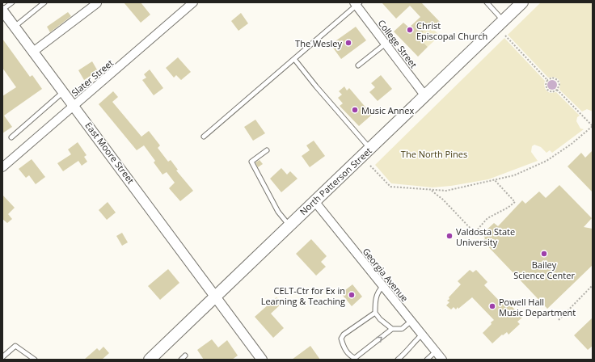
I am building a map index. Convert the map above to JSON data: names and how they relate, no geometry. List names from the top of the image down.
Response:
{
  "streets": {
    "main road": ["North Patterson Street"],
    "street": [
      "College Street",
      "Slater Street",
      "East Moore Street",
      "Georgia Avenue"
    ]
  },
  "crossings": [
    ["College Street", "North Patterson Street"],
    ["Slater Street", "East Moore Street"],
    ["East Moore Street", "North Patterson Street"],
    ["North Patterson Street", "Georgia Avenue"]
  ],
  "parks": ["The North Pines"],
  "places": [
    "Christ Episcopal Church",
    "The Wesley",
    "Music Annex",
    "Valdosta State University",
    "Bailey Science Center",
    "CELT-Ctr for Ex in Learning & Teaching",
    "Powell Hall Music Department"
  ]
}
